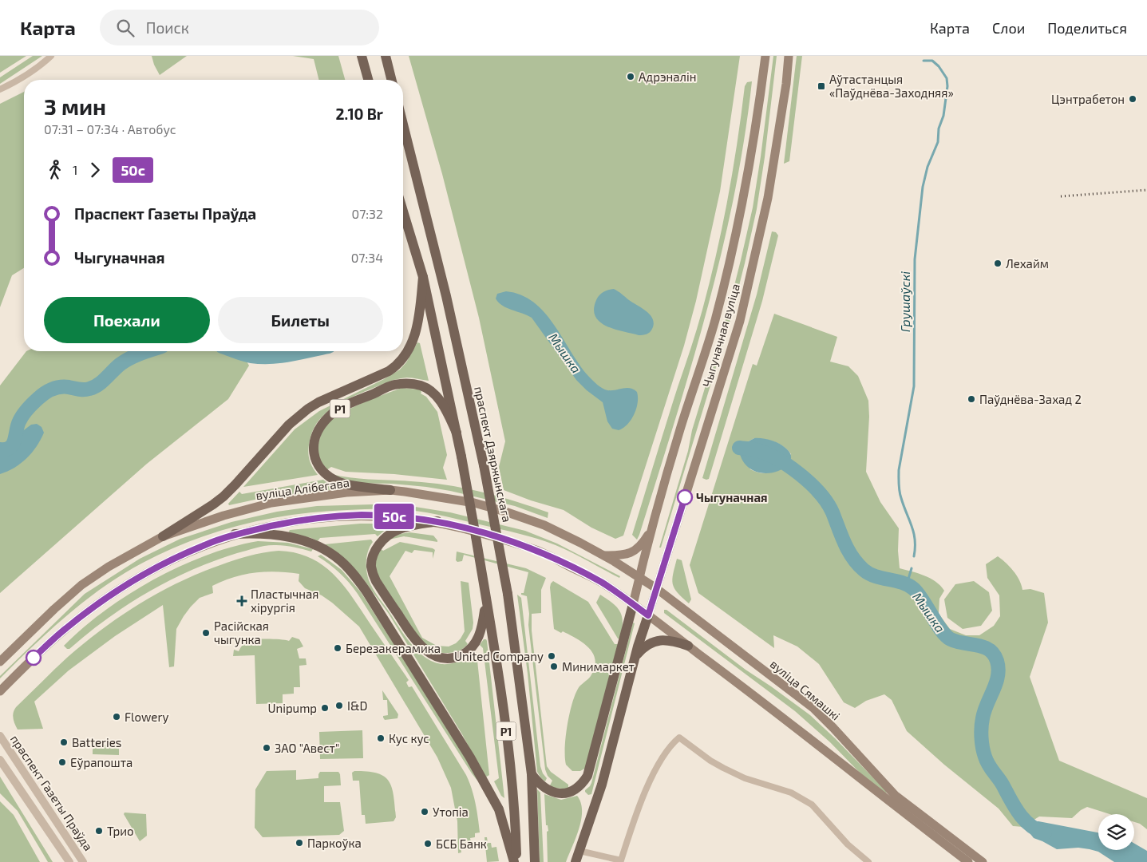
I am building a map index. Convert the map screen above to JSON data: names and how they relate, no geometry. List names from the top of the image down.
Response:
{
  "streets": {
    "main road": [
      "Чыгуначная вуліца",
      "Р1",
      "праспект Дзяржынскага",
      "вуліца Алібегава",
      "вуліца Сямашкі"
    ],
    "street": ["праспект Газеты Праўда"]
  },
  "crossings": [
    ["Чыгуначная вуліца", "Р1"],
    ["Чыгуначная вуліца", "вуліца Алібегава"],
    ["Чыгуначная вуліца", "вуліца Сямашкі"],
    ["Р1", "вуліца Алібегава"],
    ["вуліца Алібегава", "вуліца Сямашкі"]
  ],
  "water": ["Грушаўскі", "Мышка"],
  "places": {
    "other": [
      "Адрэналін",
      "Цэнтрабетон",
      "Лехайм",
      "Паўднёва-Захад 2",
      "Чыгуначная",
      "Расійская чыгунка",
      "Березакерамика",
      "United Company",
      "Минимаркет",
      "I&D",
      "Unipump",
      "Flowery",
      "Кус кус",
      "Batteries",
      "ЗАО \"Авест\"",
      "Еўрапошта",
      "Утопiа",
      "Трио",
      "Паркоўка",
      "БСБ Банк"
    ],
    "transit": ["Аўтастанцыя «Паўднёва-Заходняя»"],
    "health": ["Пластычная хірургія"]
  },
  "lines": ["bus line 50с"],
  "page": {
    "header": "Карта",
    "search": "Поиск",
    "nav": ["Карта", "Слои", "Поделиться"],
    "on_map": "50с",
    "heading": ["3 мин", "07:31 – 07:34 · Автобус", "2.10 Br"],
    "legs": ["1", "50с"],
    "list": [
      {
        "name": "Праспект Газеты Праўда",
        "value": "07:32"
      },
      {
        "name": "Чыгуначная",
        "value": "07:34"
      }
    ],
    "buttons": ["Поехали", "Билеты"]
  }
}
